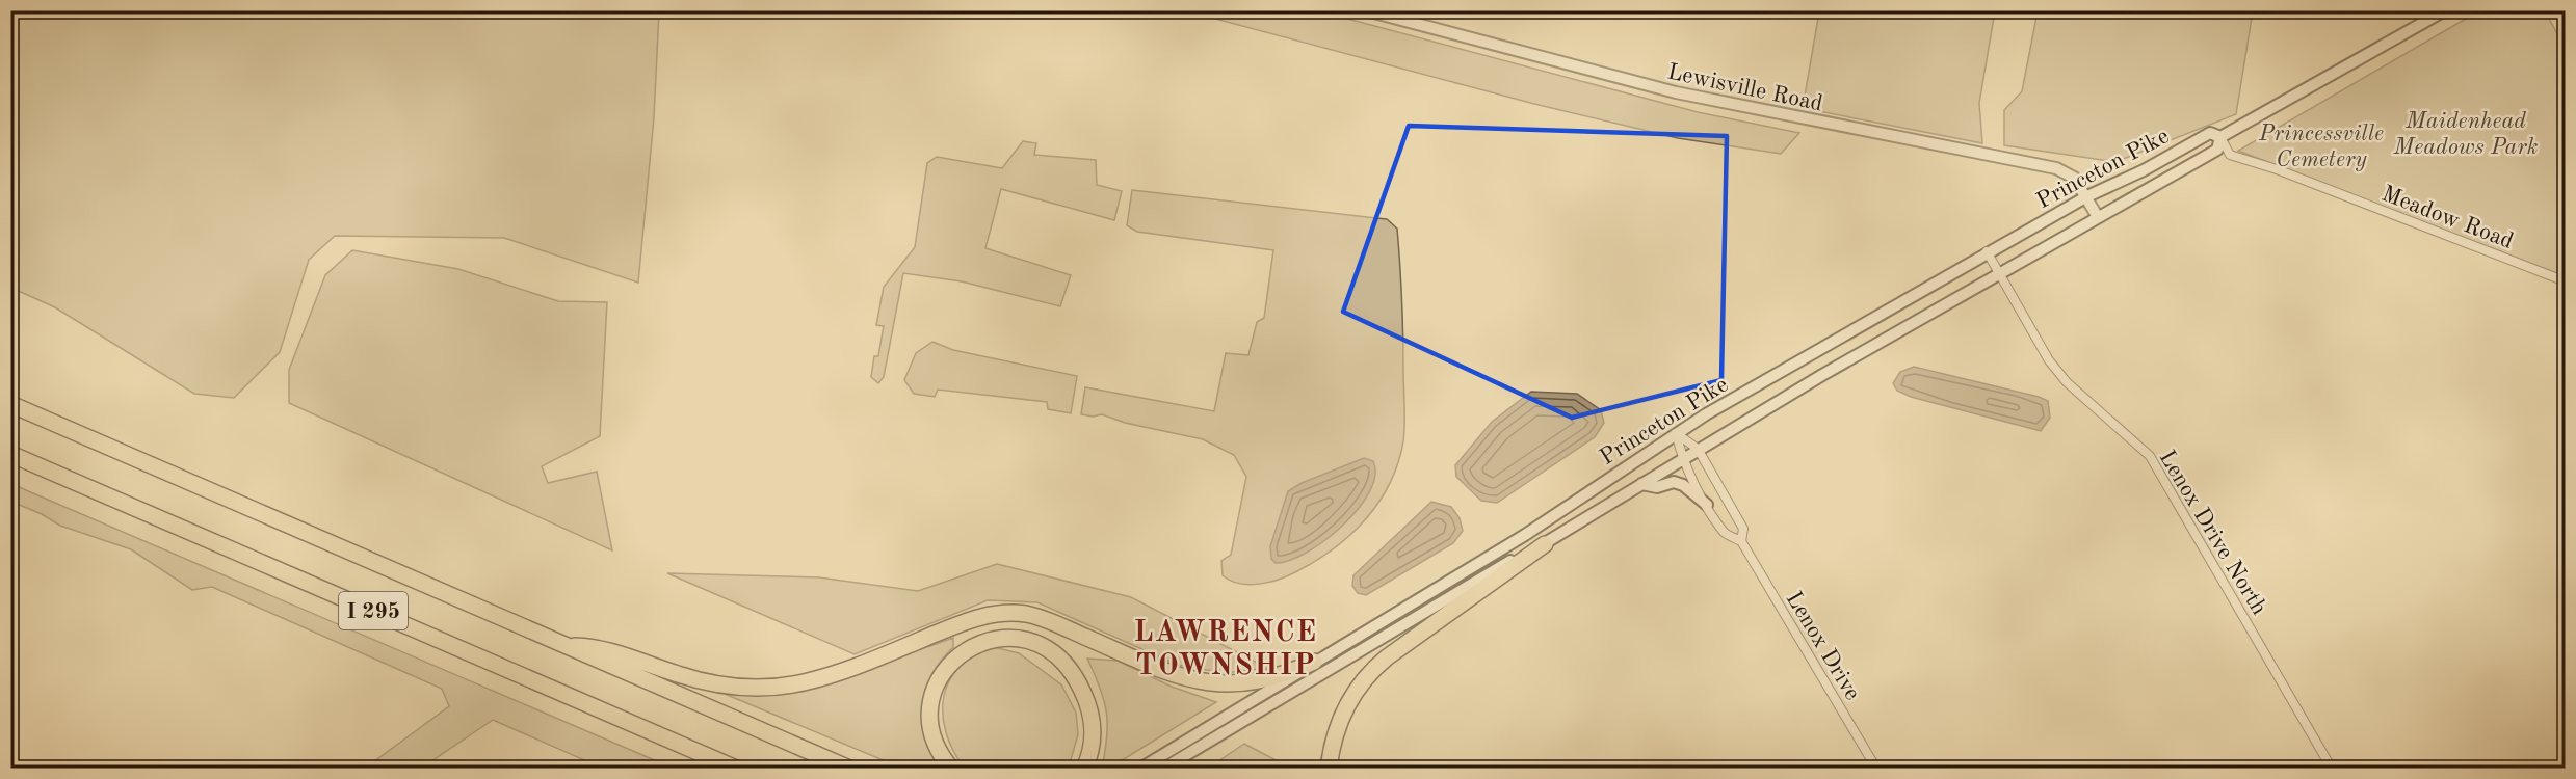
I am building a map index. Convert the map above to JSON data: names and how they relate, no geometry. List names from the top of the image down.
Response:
{
  "streets": {
    "highway": ["I 295"],
    "main road": ["Lewisville Road", "Princeton Pike"],
    "street": ["Meadow Road", "Lenox Drive North", "Lenox Drive"]
  },
  "crossings": [
    ["Lewisville Road", "Princeton Pike"],
    ["Princeton Pike", "Meadow Road"],
    ["Princeton Pike", "Lenox Drive North"],
    ["Princeton Pike", "Lenox Drive"]
  ],
  "districts": ["LAWRENCE TOWNSHIP"],
  "parks": ["Maidenhead Meadows Park", "Princessville Cemetery"]
}
